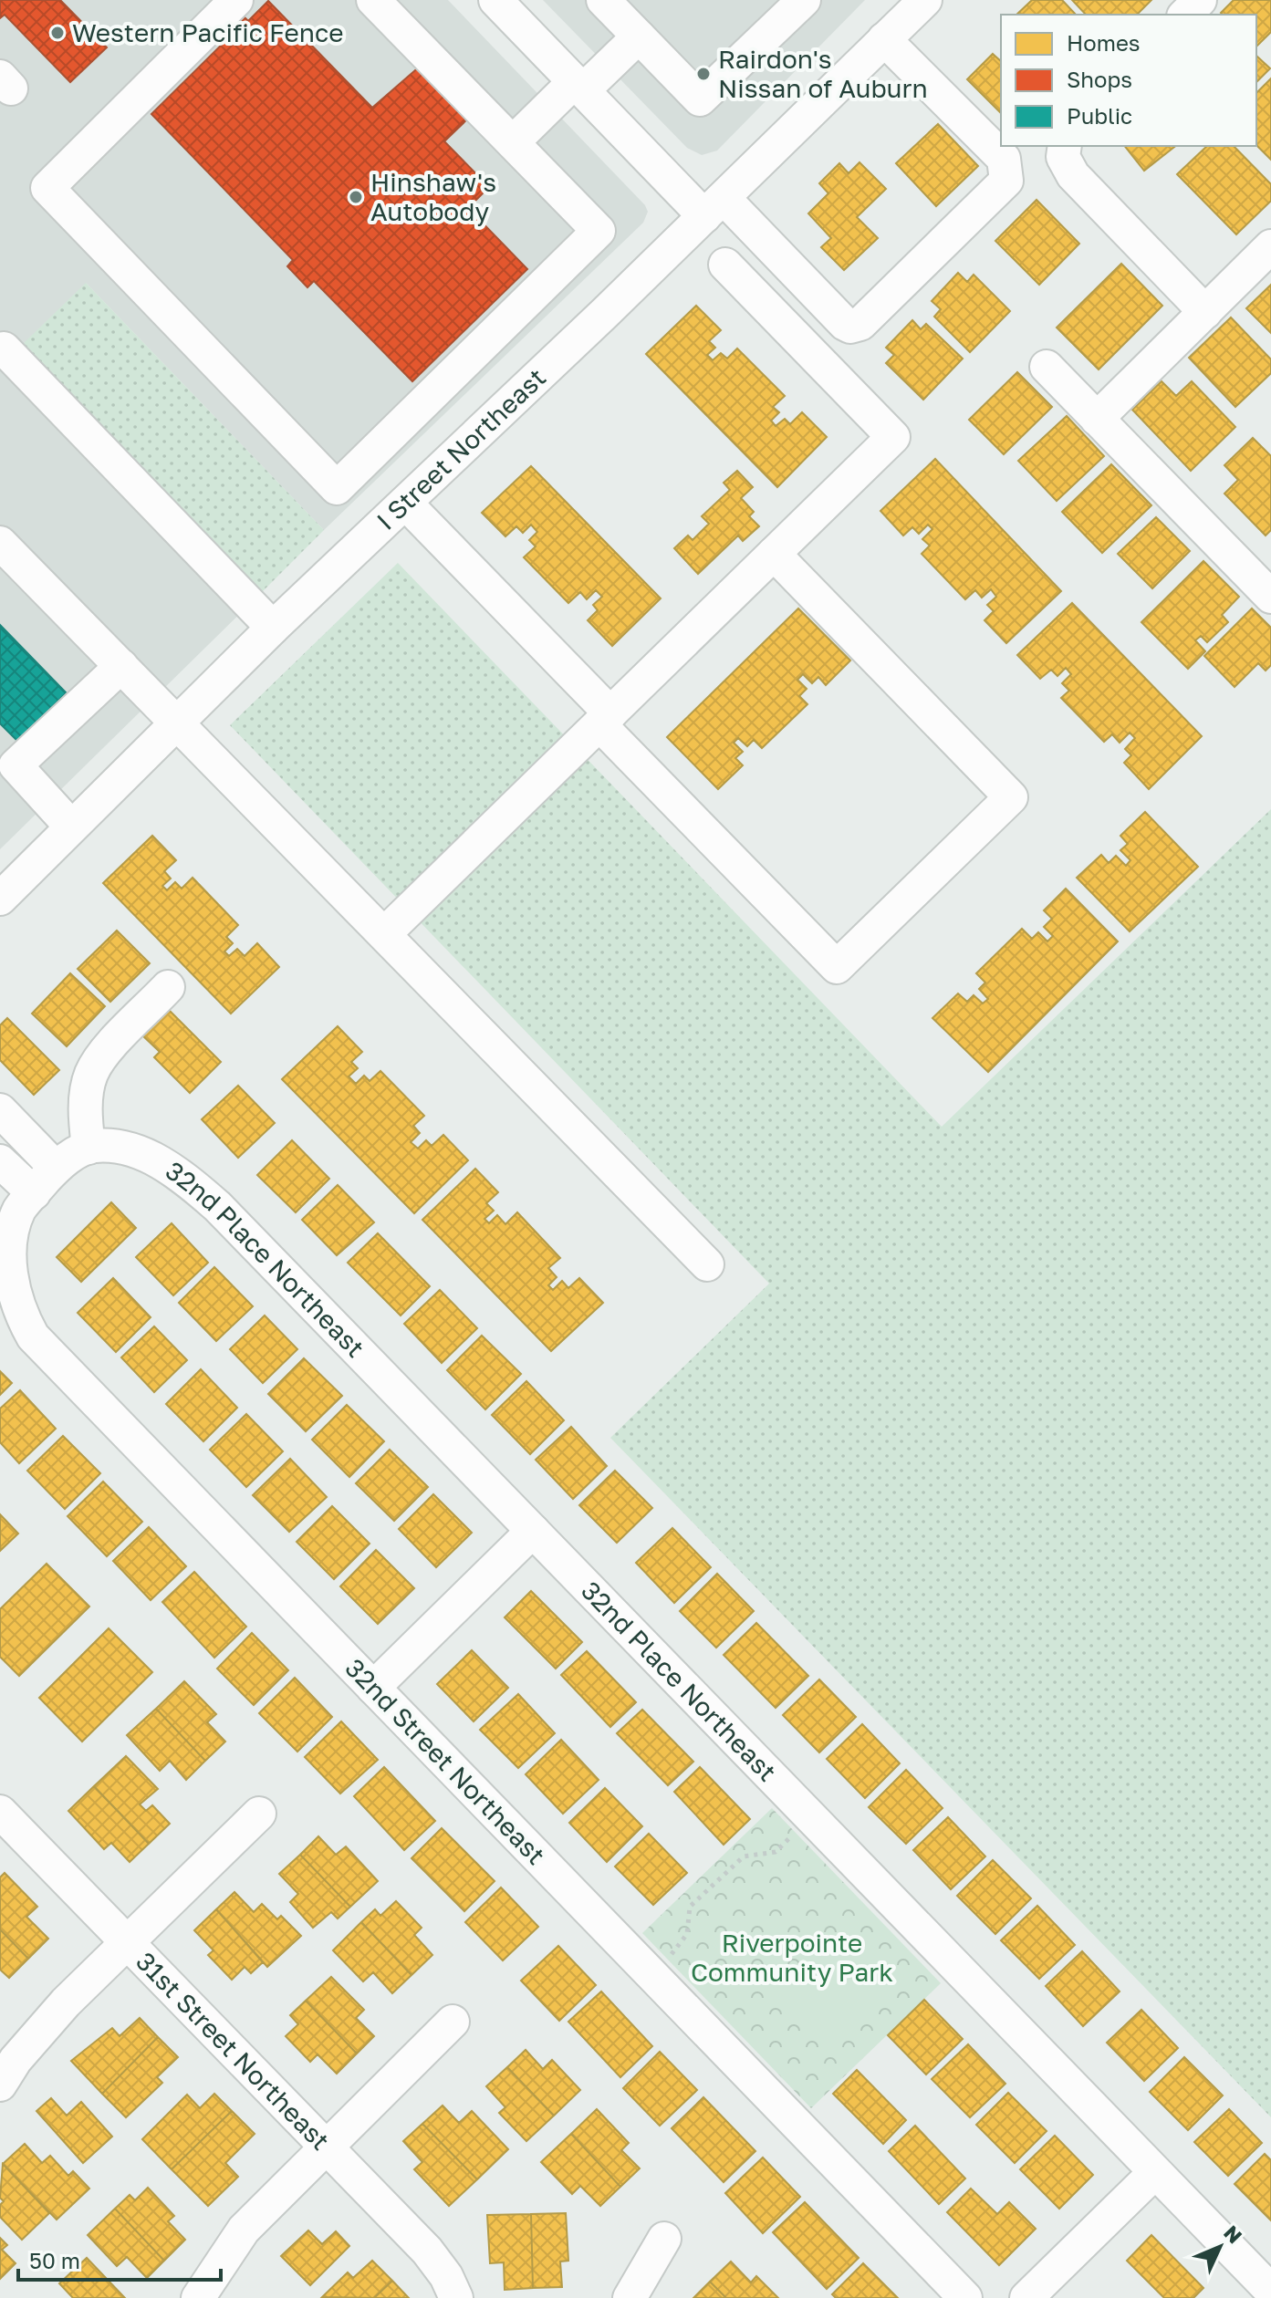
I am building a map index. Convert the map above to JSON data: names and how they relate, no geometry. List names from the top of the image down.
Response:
{
  "streets": {
    "street": [
      "I Street Northeast",
      "32nd Place Northeast",
      "32nd Street Northeast",
      "31st Street Northeast"
    ]
  },
  "parks": ["Riverpointe Community Park"],
  "places": ["Western Pacific Fence", "Rairdon's Nissan of Auburn", "Hinshaw's Autobody"],
  "legend": ["Homes", "Shops", "Public"],
  "scale_bar": "50 m",
  "north": "top right"
}
